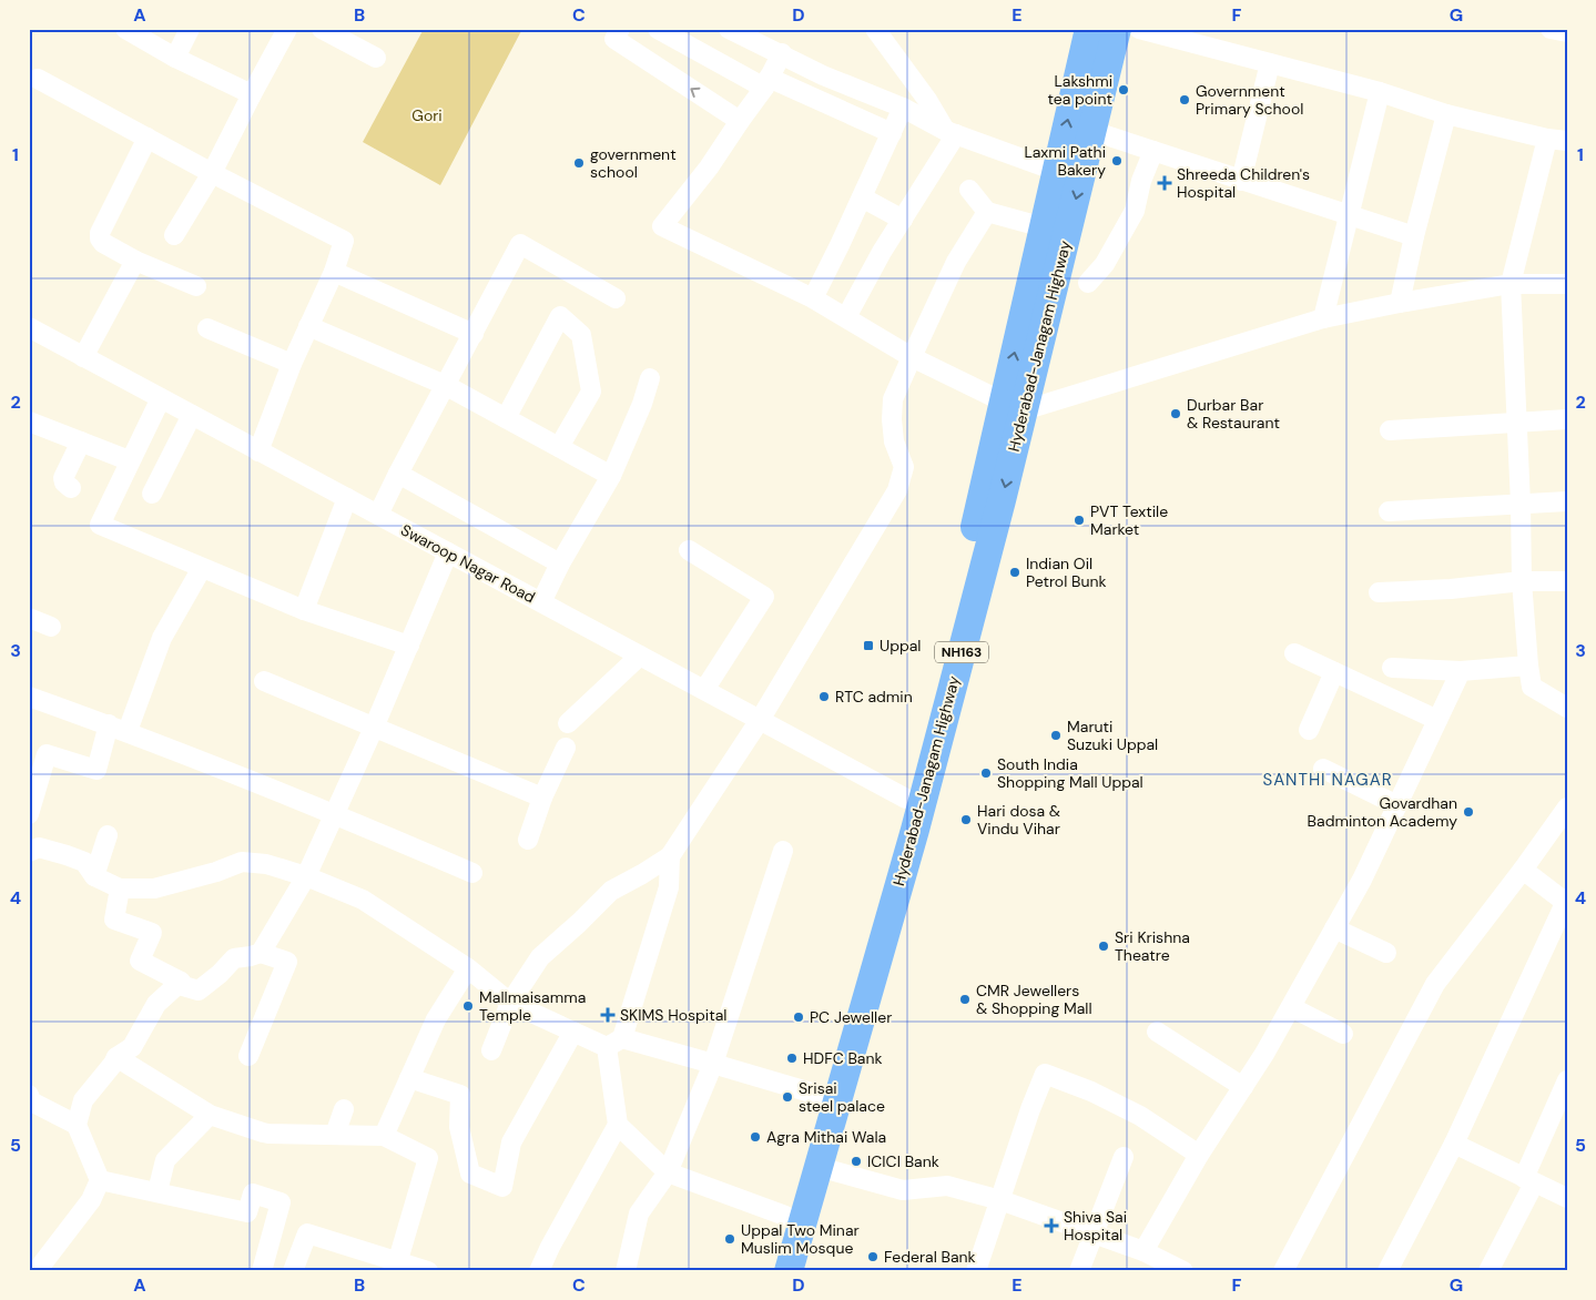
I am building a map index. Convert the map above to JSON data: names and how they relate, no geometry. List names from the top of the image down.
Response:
{
  "streets": {
    "highway": ["Hyderabad-Janagam Highway", "NH163"],
    "street": ["Swaroop Nagar Road"]
  },
  "crossings": [
    ["Hyderabad-Janagam Highway", "Swaroop Nagar Road"]
  ],
  "districts": ["SANTHI NAGAR"],
  "parks": ["Gori"],
  "places": {
    "other": [
      "Lakshmi tea point",
      "Government Primary School",
      "Laxmi Pathi Bakery",
      "government school",
      "Durbar Bar & Restaurant",
      "PVT Textile Market",
      "Indian Oil Petrol Bunk",
      "RTC admin",
      "Maruti Suzuki Uppal",
      "South India Shopping Mall Uppal",
      "Govardhan Badminton Academy",
      "Hari dosa & Vindu Vihar",
      "Sri Krishna Theatre",
      "CMR Jewellers & Shopping Mall",
      "Mallmaisamma Temple",
      "PC Jeweller",
      "HDFC Bank",
      "Srisai steel palace",
      "Agra Mithai Wala",
      "ICICI Bank",
      "Uppal Two Minar Muslim Mosque",
      "Federal Bank"
    ],
    "health": ["Shreeda Children's Hospital", "SKIMS Hospital", "Shiva Sai Hospital"],
    "transit": ["Uppal"]
  },
  "grid": {
    "columns": [
      "A",
      "B",
      "C",
      "D",
      "E",
      "F",
      "G"
    ],
    "rows": [
      "1",
      "2",
      "3",
      "4",
      "5"
    ]
  }
}
